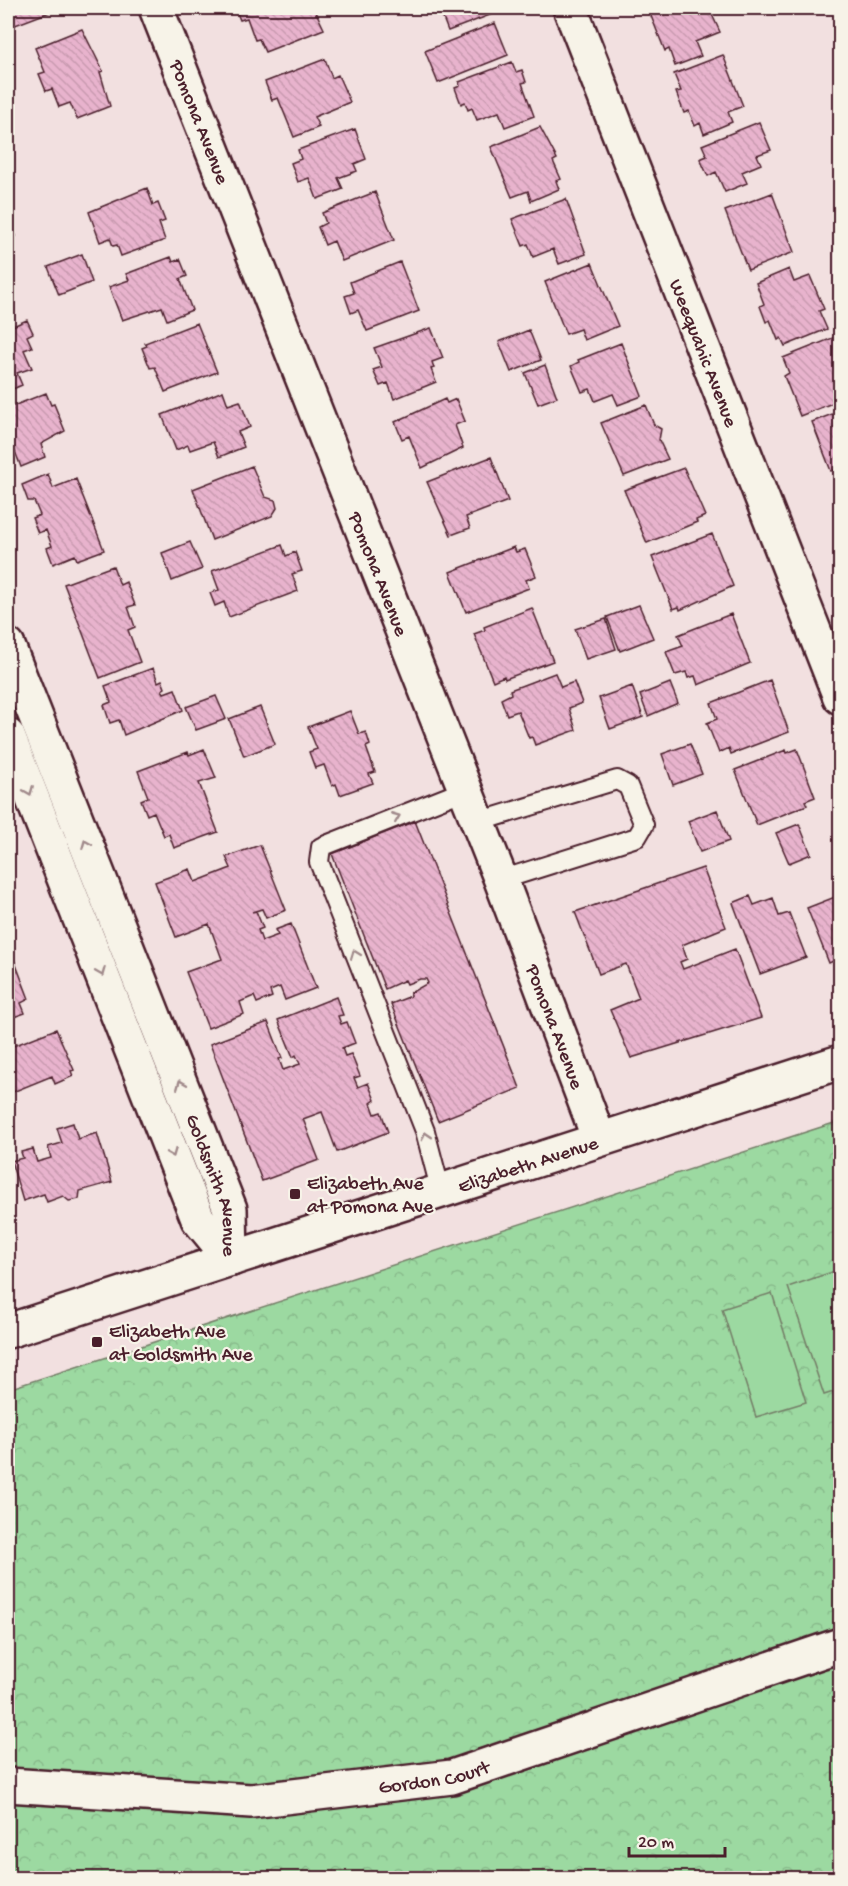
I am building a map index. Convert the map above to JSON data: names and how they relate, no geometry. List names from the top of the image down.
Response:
{
  "streets": {
    "street": [
      "Pomona Avenue",
      "Weequahic Avenue",
      "Elizabeth Avenue",
      "Goldsmith Avenue",
      "Gordon Court"
    ]
  },
  "crossings": [
    ["Pomona Avenue", "Elizabeth Avenue"],
    ["Elizabeth Avenue", "Goldsmith Avenue"]
  ],
  "places": {
    "transit": ["Elizabeth Ave at Pomona Ave", "Elizabeth Ave at Goldsmith Ave"]
  },
  "scale_bar": "20 m"
}
